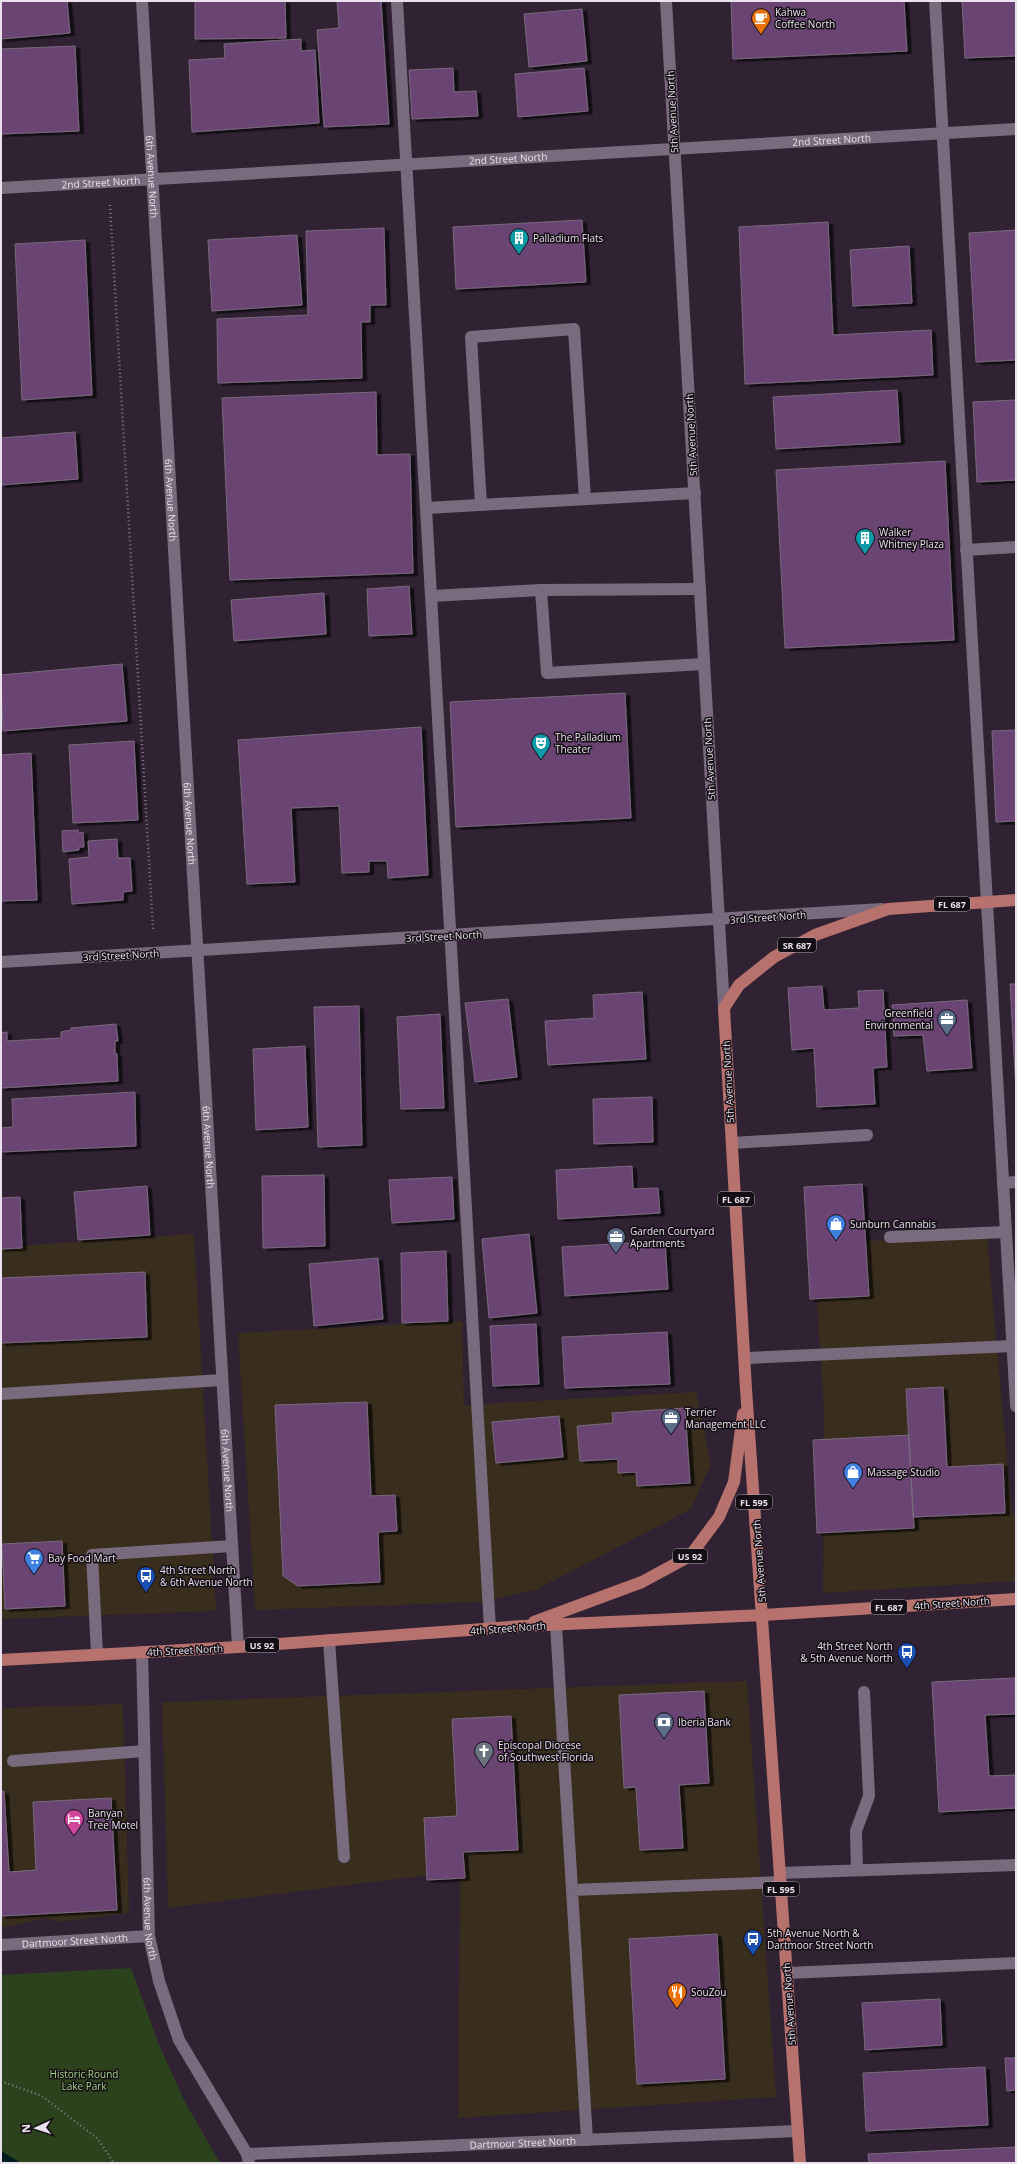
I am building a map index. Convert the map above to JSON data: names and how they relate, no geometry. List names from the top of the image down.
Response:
{
  "streets": {
    "main road": [
      "5th Avenue North",
      "FL 687",
      "3rd Street North",
      "SR 687",
      "FL 595",
      "US 92",
      "4th Street North"
    ],
    "street": ["2nd Street North", "6th Avenue North", "Dartmoor Street North"]
  },
  "crossings": [
    ["5th Avenue North", "2nd Street North"],
    ["5th Avenue North", "3rd Street North"],
    ["5th Avenue North", "US 92"],
    ["5th Avenue North", "4th Street North"],
    ["5th Avenue North", "Dartmoor Street North"],
    ["2nd Street North", "6th Avenue North"],
    ["6th Avenue North", "3rd Street North"],
    ["6th Avenue North", "4th Street North"],
    ["6th Avenue North", "Dartmoor Street North"],
    ["US 92", "4th Street North"]
  ],
  "parks": ["Historic Round Lake Park"],
  "places": {
    "cafe": ["Kahwa Coffee North"],
    "building": ["Palladium Flats", "Walker Whitney Plaza"],
    "theatre": ["The Palladium Theater"],
    "office": ["Greenfield Environmental", "Garden Courtyard Apartments", "Terrier Management LLC"],
    "shop": ["Sunburn Cannabis", "Massage Studio"],
    "supermarket": ["Bay Food Mart"],
    "bus stop": ["4th Street North & 6th Avenue North", "4th Street North & 5th Avenue North", "5th Avenue North & Dartmoor Street North"],
    "bank": ["Iberia Bank"],
    "church": ["Episcopal Diocese of Southwest Florida"],
    "hotel": ["Banyan Tree Motel"],
    "restaurant": ["SouZou"]
  },
  "north": "left"
}
